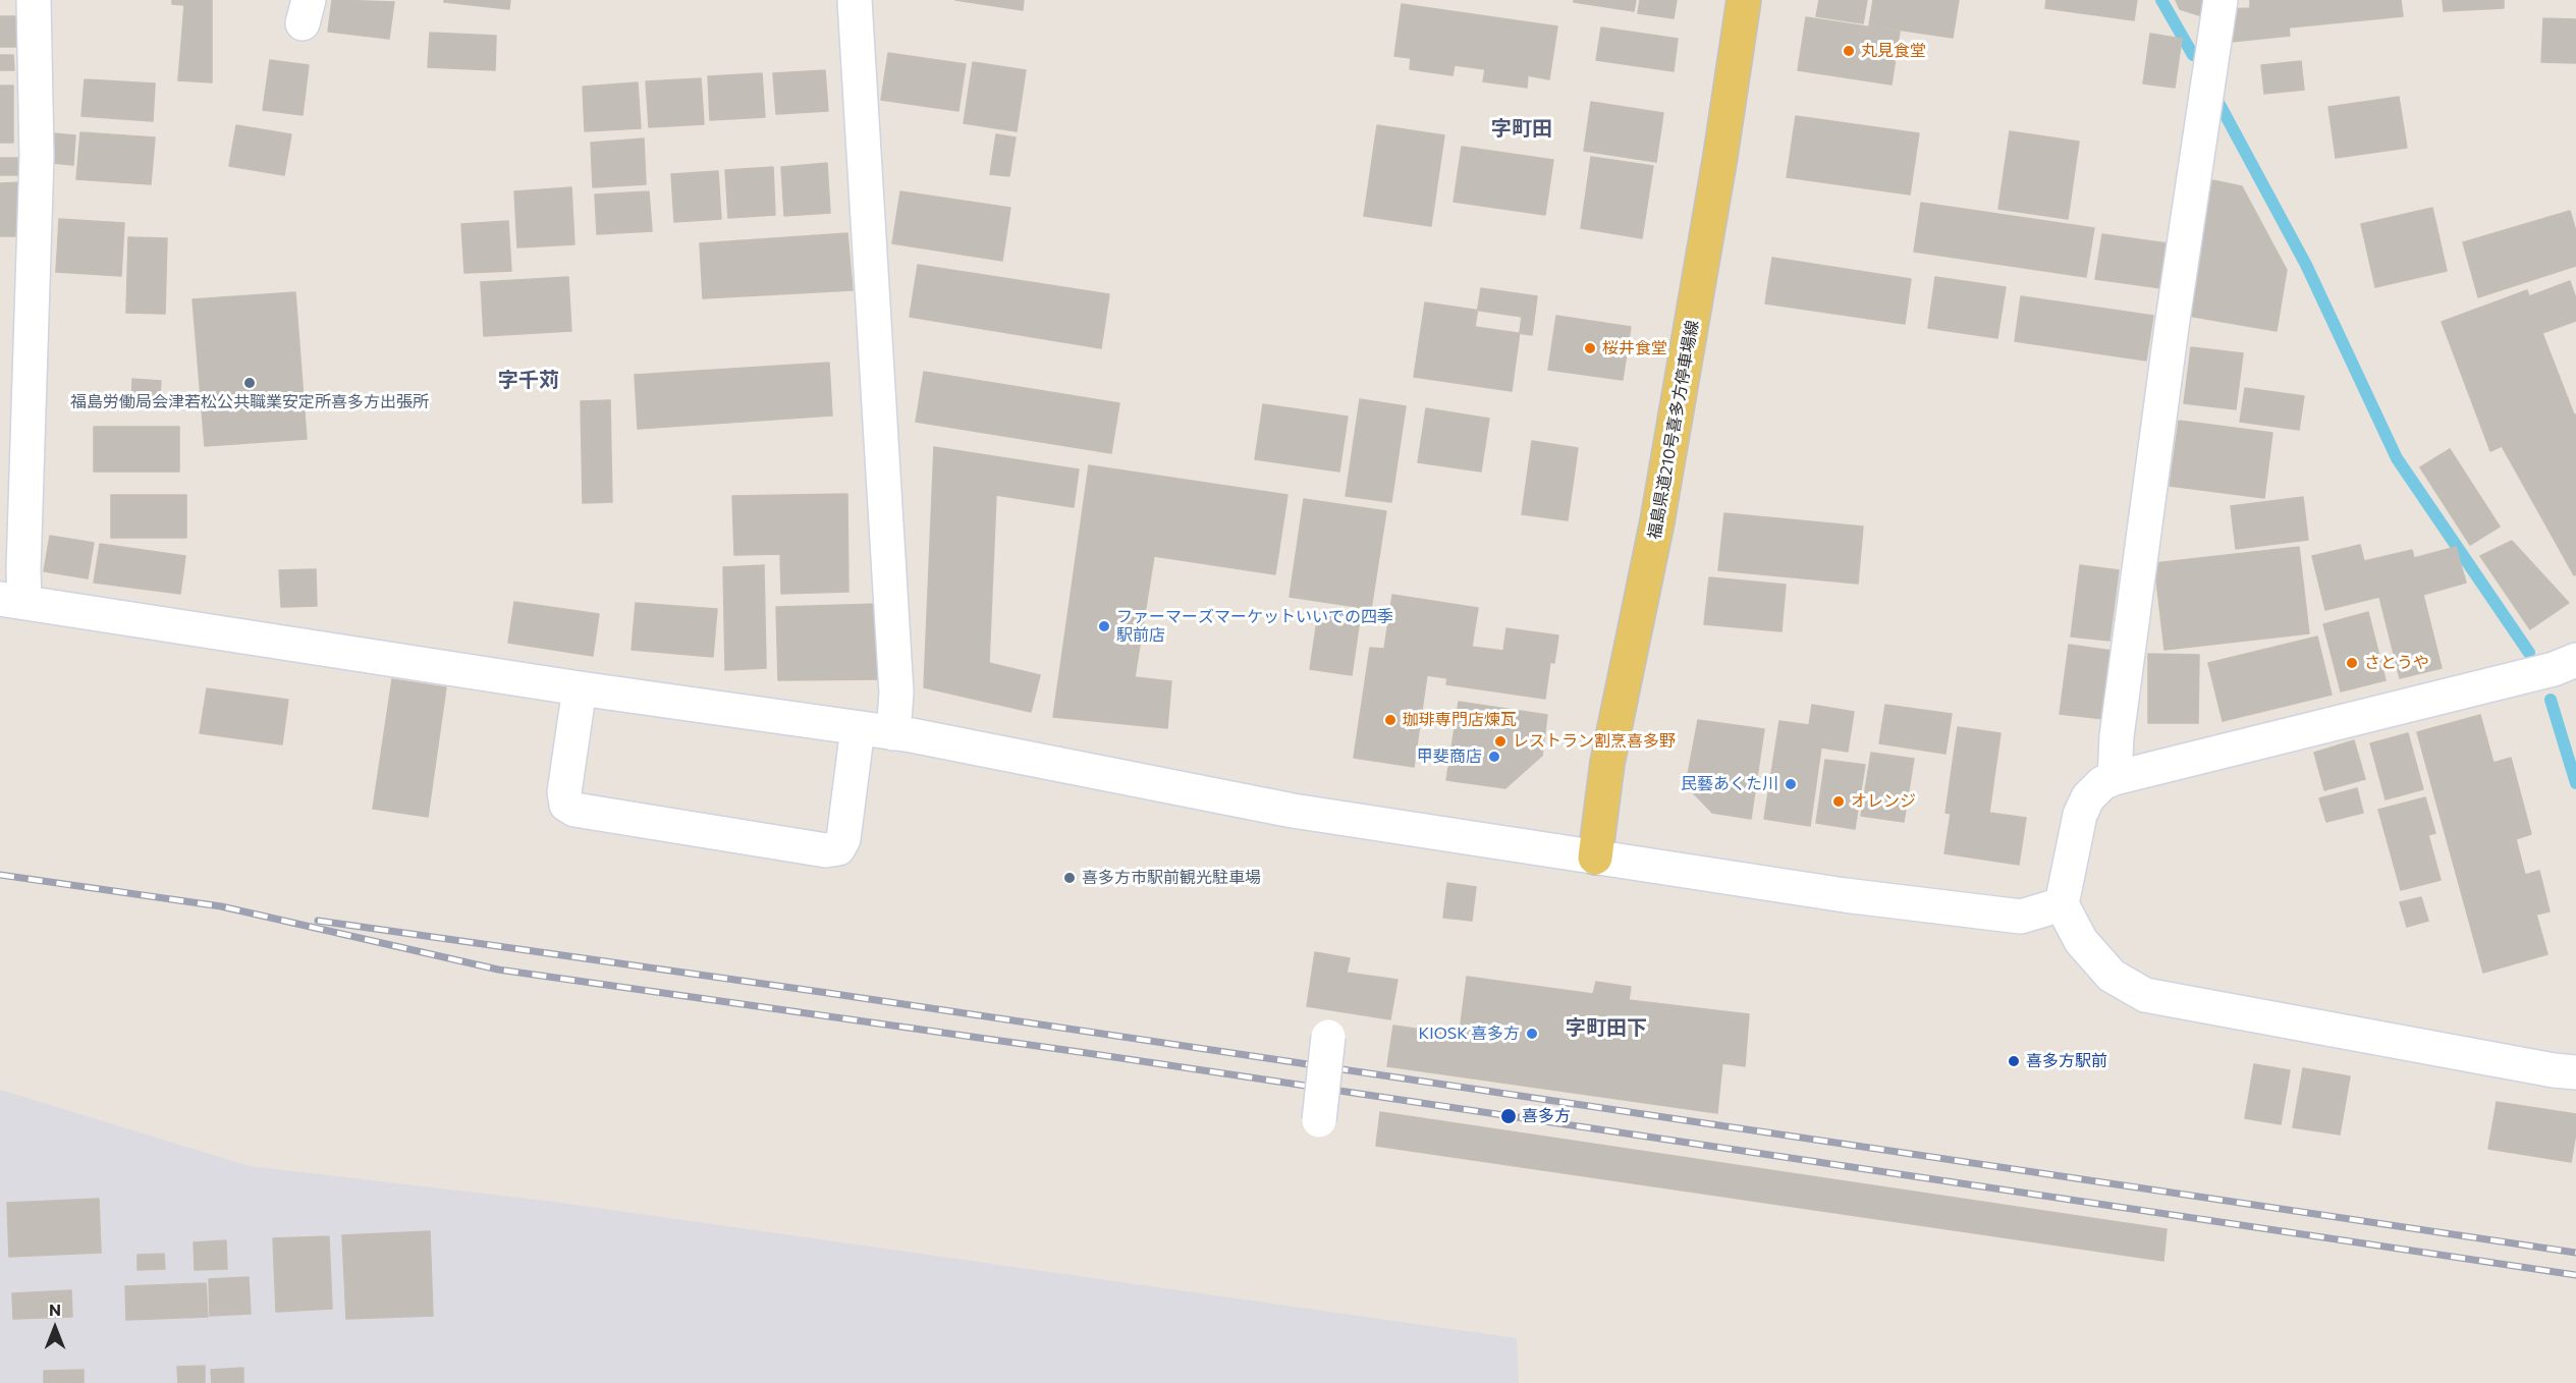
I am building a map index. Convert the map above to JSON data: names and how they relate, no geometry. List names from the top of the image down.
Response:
{
  "streets": {
    "main road": ["福島県道210号喜多方停車場線"]
  },
  "districts": ["字町田", "字千苅", "字町田下"],
  "places": [
    "丸見食堂",
    "桜井食堂",
    "福島労働局会津若松公共職業安定所喜多方出張所",
    "ファーマーズマーケットいいでの四季 駅前店",
    "さとうや",
    "珈琲専門店煉瓦",
    "レストラン割烹喜多野",
    "甲斐商店",
    "民藝あくた川",
    "オレンジ",
    "喜多方市駅前観光駐車場",
    "KIOSK 喜多方",
    "喜多方駅前",
    "喜多方"
  ],
  "north": "top"
}
